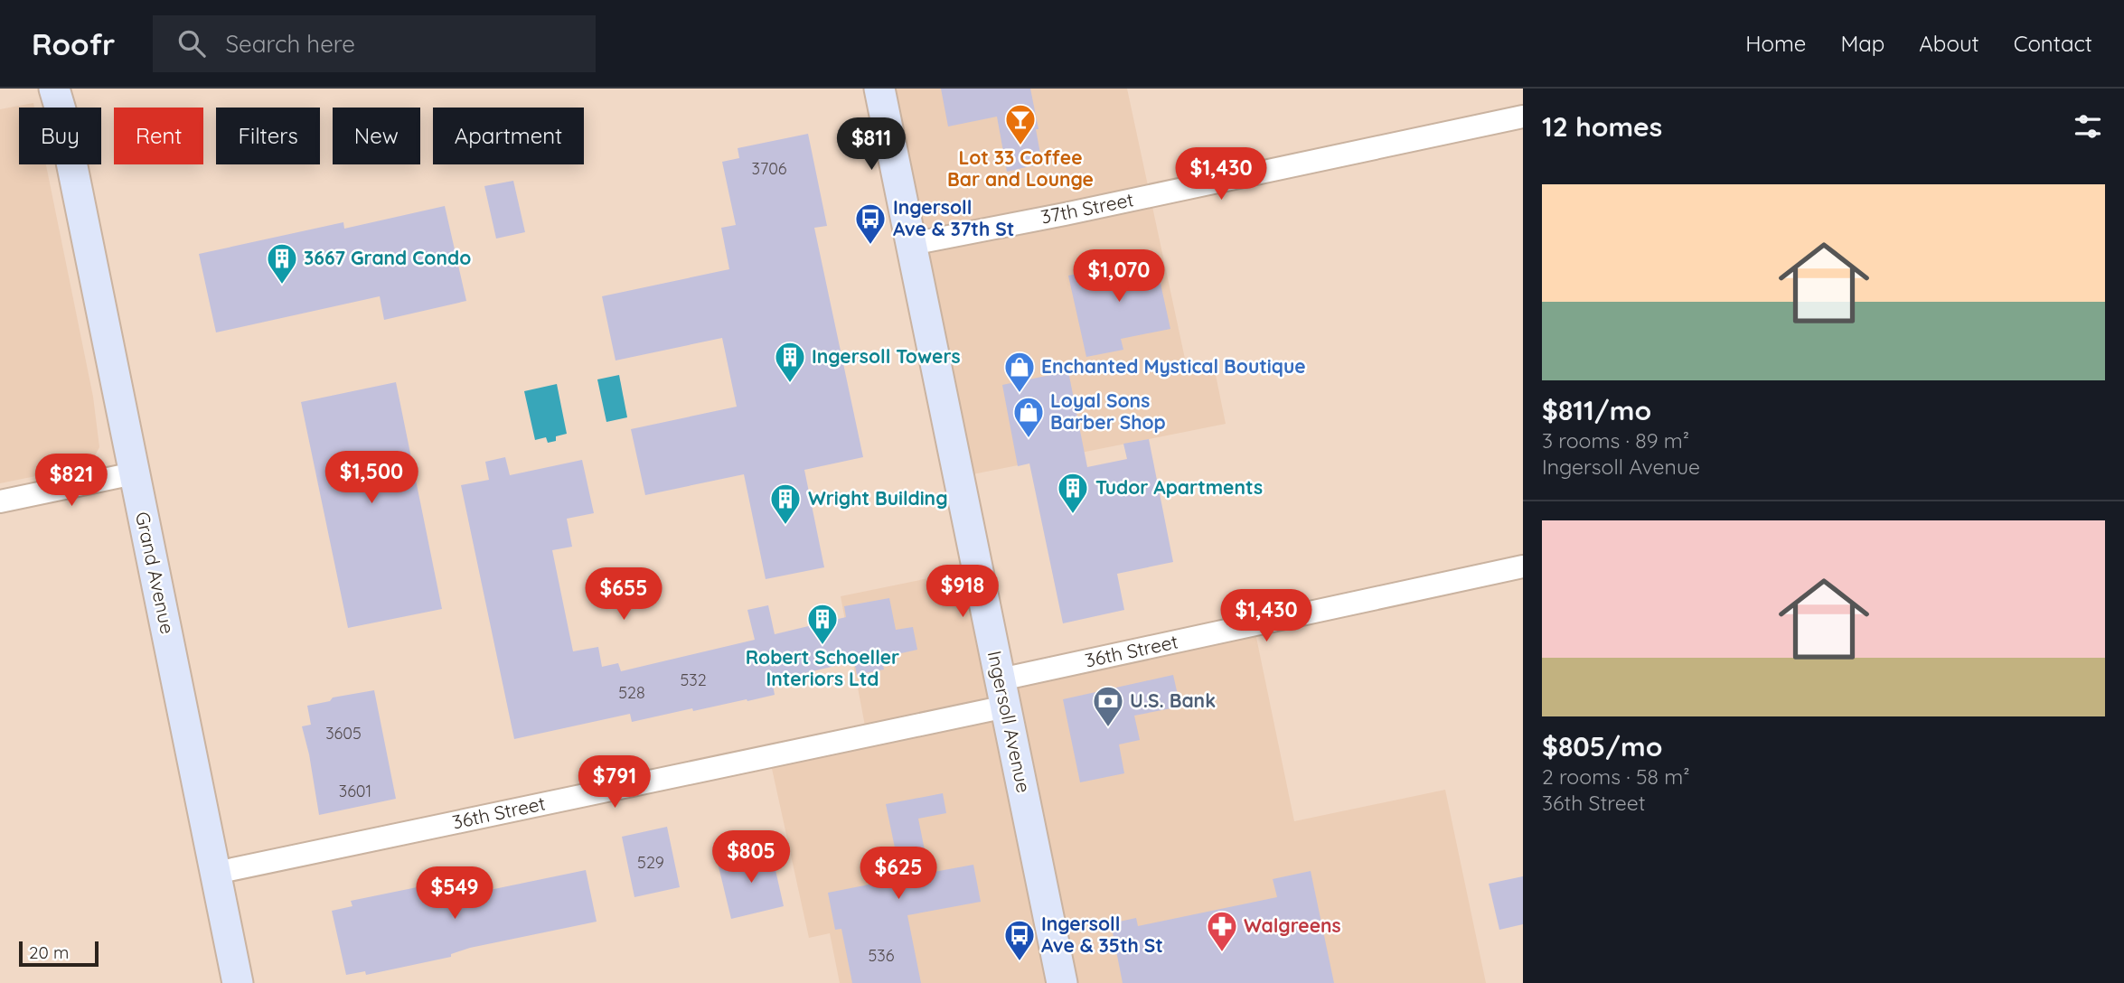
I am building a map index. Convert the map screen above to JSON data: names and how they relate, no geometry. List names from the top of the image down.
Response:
{
  "streets": {
    "main road": ["Grand Avenue", "Ingersoll Avenue"],
    "street": ["37th Street", "36th Street"]
  },
  "crossings": [
    ["37th Street", "Ingersoll Avenue"],
    ["Grand Avenue", "36th Street"],
    ["36th Street", "Ingersoll Avenue"]
  ],
  "places": {
    "bar": ["Lot 33 Coffee Bar and Lounge"],
    "bus stop": ["Ingersoll Ave & 37th St", "Ingersoll Ave & 35th St"],
    "building": [
      "3667 Grand Condo",
      "Ingersoll Towers",
      "Tudor Apartments",
      "Wright Building",
      "Robert Schoeller Interiors Ltd"
    ],
    "shop": ["Enchanted Mystical Boutique", "Loyal Sons Barber Shop"],
    "bank": ["U.S. Bank"],
    "pharmacy": ["Walgreens"]
  },
  "house_numbers": [
    "3706",
    "532",
    "528",
    "3605",
    "3601",
    "529",
    "536"
  ],
  "scale_bar": "20 m",
  "page": {
    "header": "Roofr",
    "search": "Search here",
    "nav": [
      "Home",
      "Map",
      "About",
      "Contact"
    ],
    "heading": "12 homes",
    "chip": [
      "Buy",
      "Rent",
      "Filters",
      "New",
      "Apartment"
    ],
    "price": [
      "$811",
      "$1,430",
      "$1,070",
      "$1,500",
      "$821",
      "$918",
      "$655",
      "$1,430",
      "$791",
      "$805",
      "$625",
      "$549"
    ],
    "list": [
      {
        "name": "$811/mo",
        "note": "3 rooms · 89 m² · Ingersoll Avenue"
      },
      {
        "name": "$805/mo",
        "note": "2 rooms · 58 m² · 36th Street"
      }
    ],
    "scale": "20 m"
  }
}
